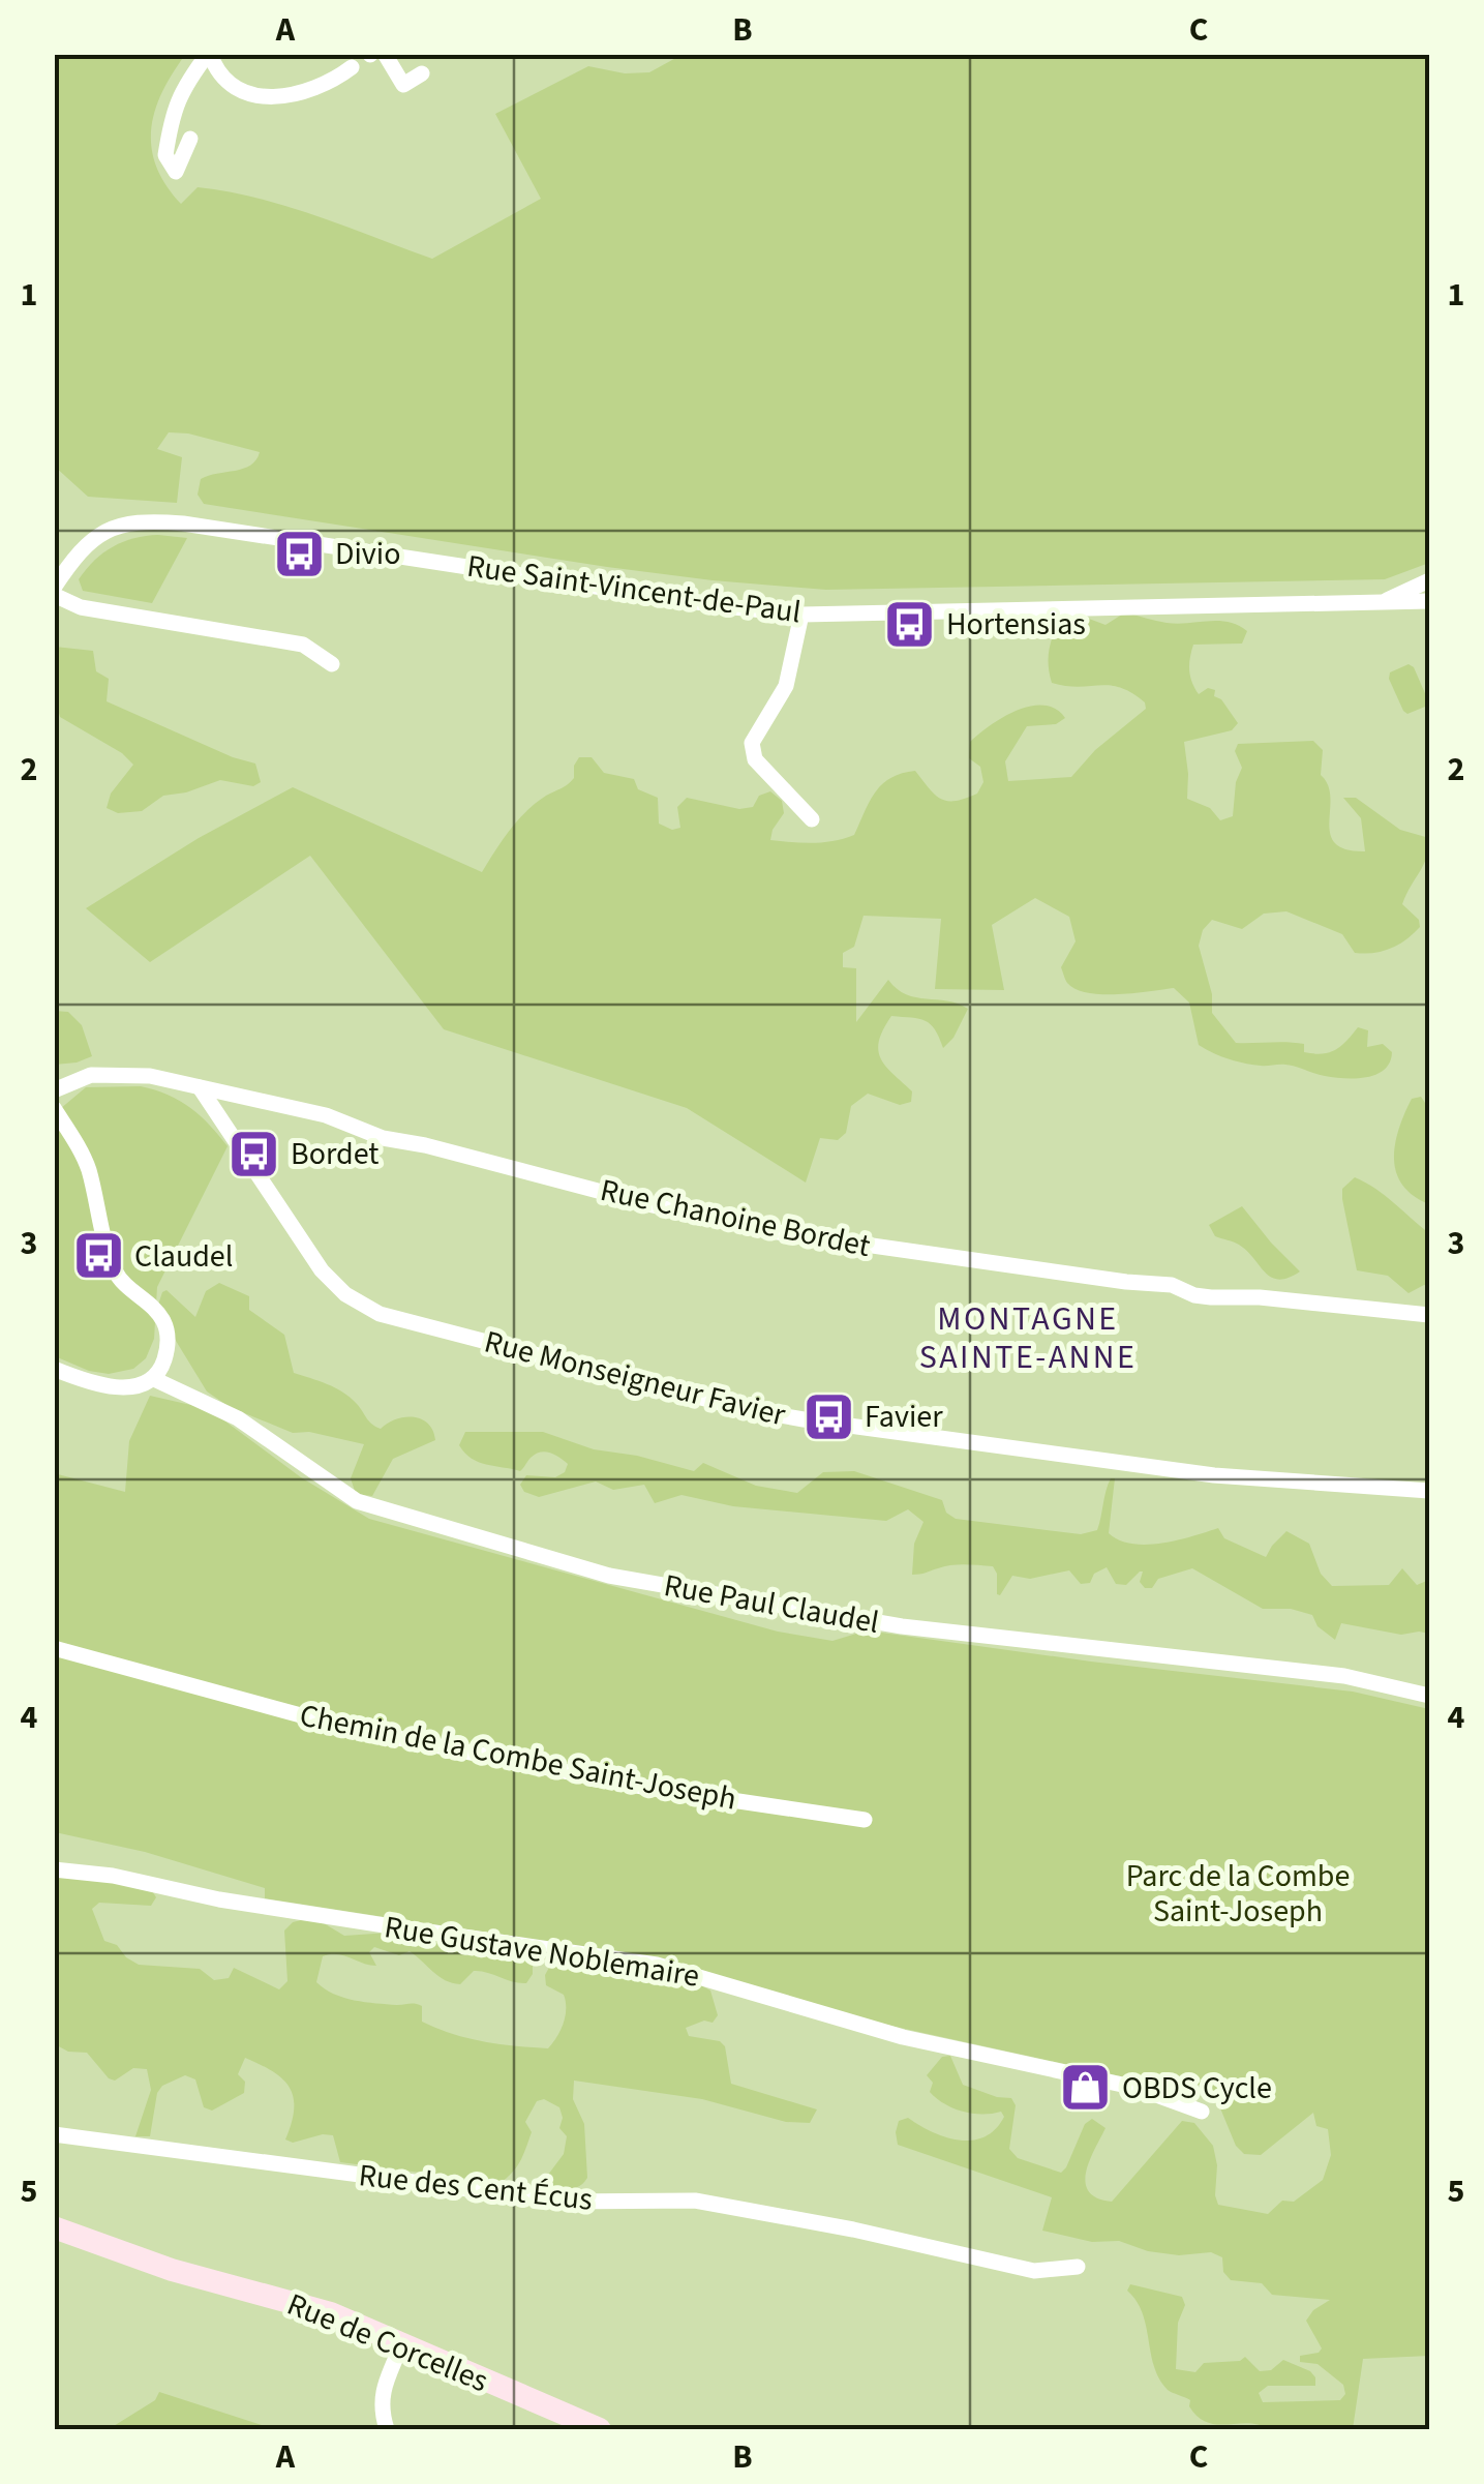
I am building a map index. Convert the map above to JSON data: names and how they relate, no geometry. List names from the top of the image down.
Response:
{
  "streets": {
    "main road": ["Rue de Corcelles"],
    "street": [
      "Rue Saint-Vincent-de-Paul",
      "Rue Chanoine Bordet",
      "Rue Monseigneur Favier",
      "Rue Paul Claudel",
      "Chemin de la Combe Saint-Joseph",
      "Rue Gustave Noblemaire",
      "Rue des Cent Écus"
    ]
  },
  "crossings": [
    ["Rue Chanoine Bordet", "Rue Monseigneur Favier"]
  ],
  "districts": ["MONTAGNE SAINTE-ANNE"],
  "parks": ["Parc de la Combe Saint-Joseph"],
  "places": {
    "bus stop": [
      "Divio",
      "Hortensias",
      "Bordet",
      "Claudel",
      "Favier"
    ],
    "shop": ["OBDS Cycle"]
  },
  "grid": {
    "columns": ["A", "B", "C"],
    "rows": [
      "1",
      "2",
      "3",
      "4",
      "5"
    ]
  }
}
